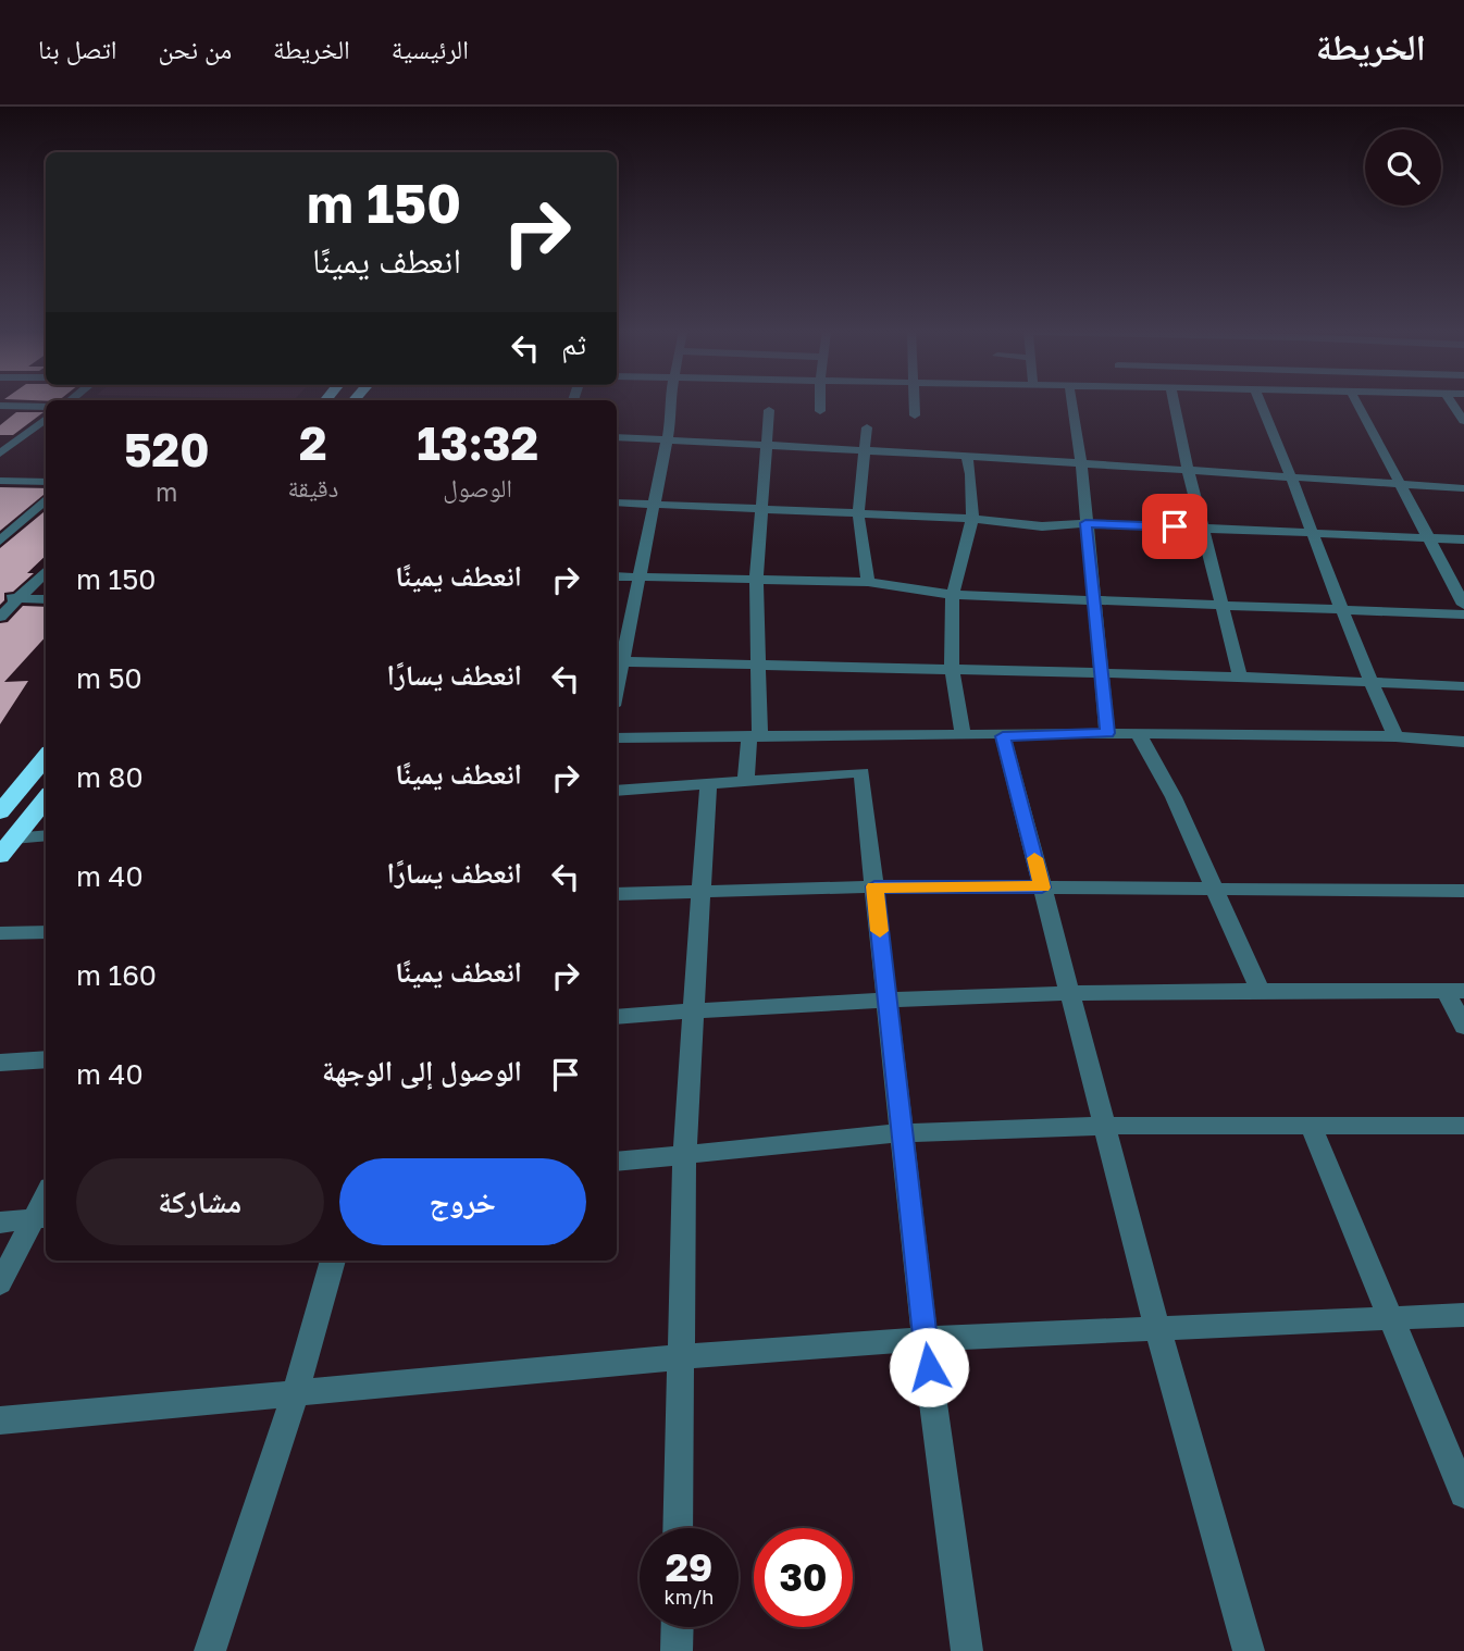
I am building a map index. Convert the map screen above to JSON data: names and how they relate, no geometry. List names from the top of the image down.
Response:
{
  "page": {
    "header": "الخريطة",
    "nav": [
      "الرئيسية",
      "الخريطة",
      "من نحن",
      "اتصل بنا"
    ],
    "turn": ["150 m", "انعطف يمينًا"],
    "then": "ثم",
    "eta": [
      "13:32",
      "الوصول",
      "2",
      "دقيقة",
      "520",
      "m"
    ],
    "list": [
      {
        "name": "انعطف يمينًا",
        "value": "150 m"
      },
      {
        "name": "انعطف يسارًا",
        "value": "50 m"
      },
      {
        "name": "انعطف يمينًا",
        "value": "80 m"
      },
      {
        "name": "انعطف يسارًا",
        "value": "40 m"
      },
      {
        "name": "انعطف يمينًا",
        "value": "160 m"
      },
      {
        "name": "الوصول إلى الوجهة",
        "value": "40 m"
      }
    ],
    "buttons": ["خروج", "مشاركة"],
    "speed": "29 km/h",
    "limit": "30"
  }
}
